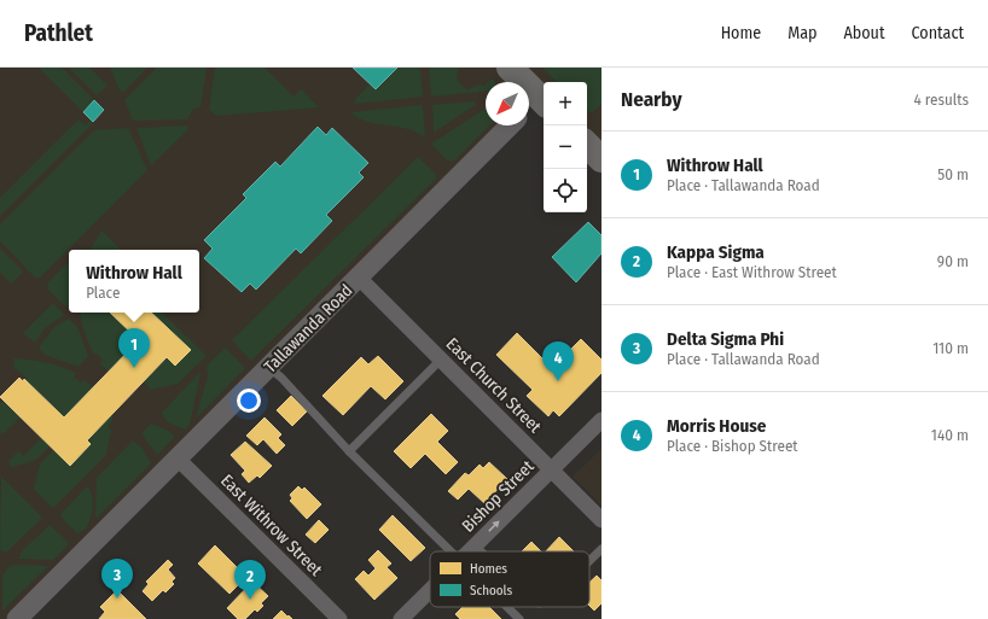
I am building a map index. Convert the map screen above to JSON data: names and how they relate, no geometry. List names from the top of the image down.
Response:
{
  "streets": {
    "street": [
      "Tallawanda Road",
      "East Church Street",
      "Bishop Street",
      "East Withrow Street"
    ]
  },
  "crossings": [
    ["Tallawanda Road", "East Church Street"],
    ["Tallawanda Road", "East Withrow Street"],
    ["East Church Street", "Bishop Street"]
  ],
  "one_way": ["Bishop Street"],
  "legend": ["Homes", "Schools"],
  "north": "bottom left",
  "page": {
    "header": "Pathlet",
    "nav": [
      "Home",
      "Map",
      "About",
      "Contact"
    ],
    "heading": ["Nearby", "4 results"],
    "map_buttons": ["+", "−"],
    "list": [
      {
        "mark": "1",
        "name": "Withrow Hall",
        "note": "Place · Tallawanda Road",
        "value": "50 m"
      },
      {
        "mark": "2",
        "name": "Kappa Sigma",
        "note": "Place · East Withrow Street",
        "value": "90 m"
      },
      {
        "mark": "3",
        "name": "Delta Sigma Phi",
        "note": "Place · Tallawanda Road",
        "value": "110 m"
      },
      {
        "mark": "4",
        "name": "Morris House",
        "note": "Place · Bishop Street",
        "value": "140 m"
      }
    ],
    "popup": ["Withrow Hall", "Place"],
    "pins": [
      "1",
      "4",
      "3",
      "2"
    ]
  }
}
